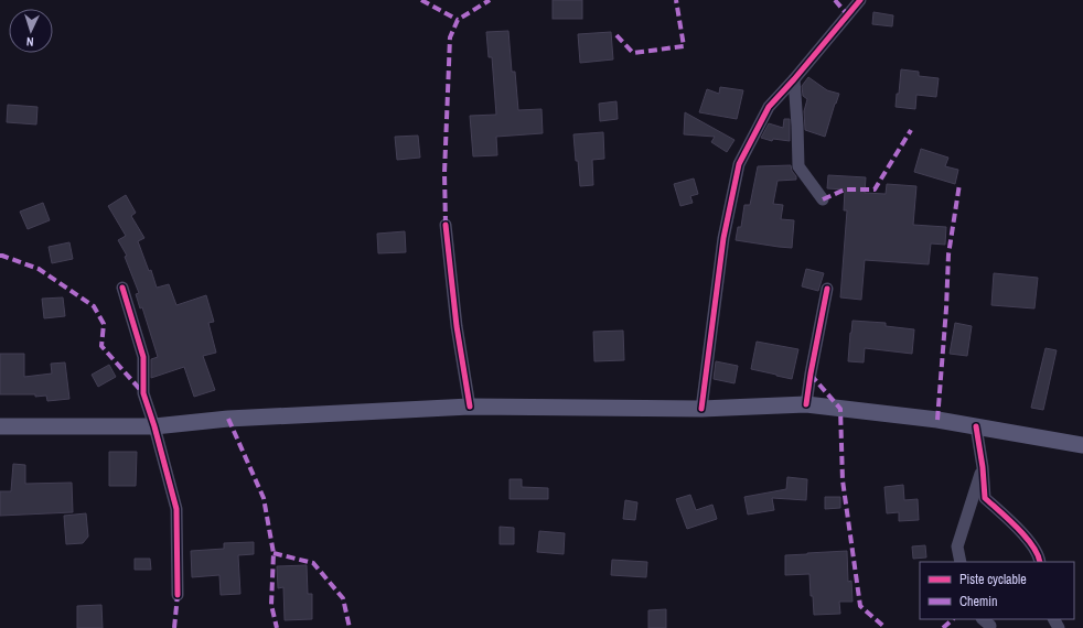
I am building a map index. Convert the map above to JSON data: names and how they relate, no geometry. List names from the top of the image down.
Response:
{
  "legend": ["Piste cyclable", "Chemin"],
  "north": "bottom"
}
